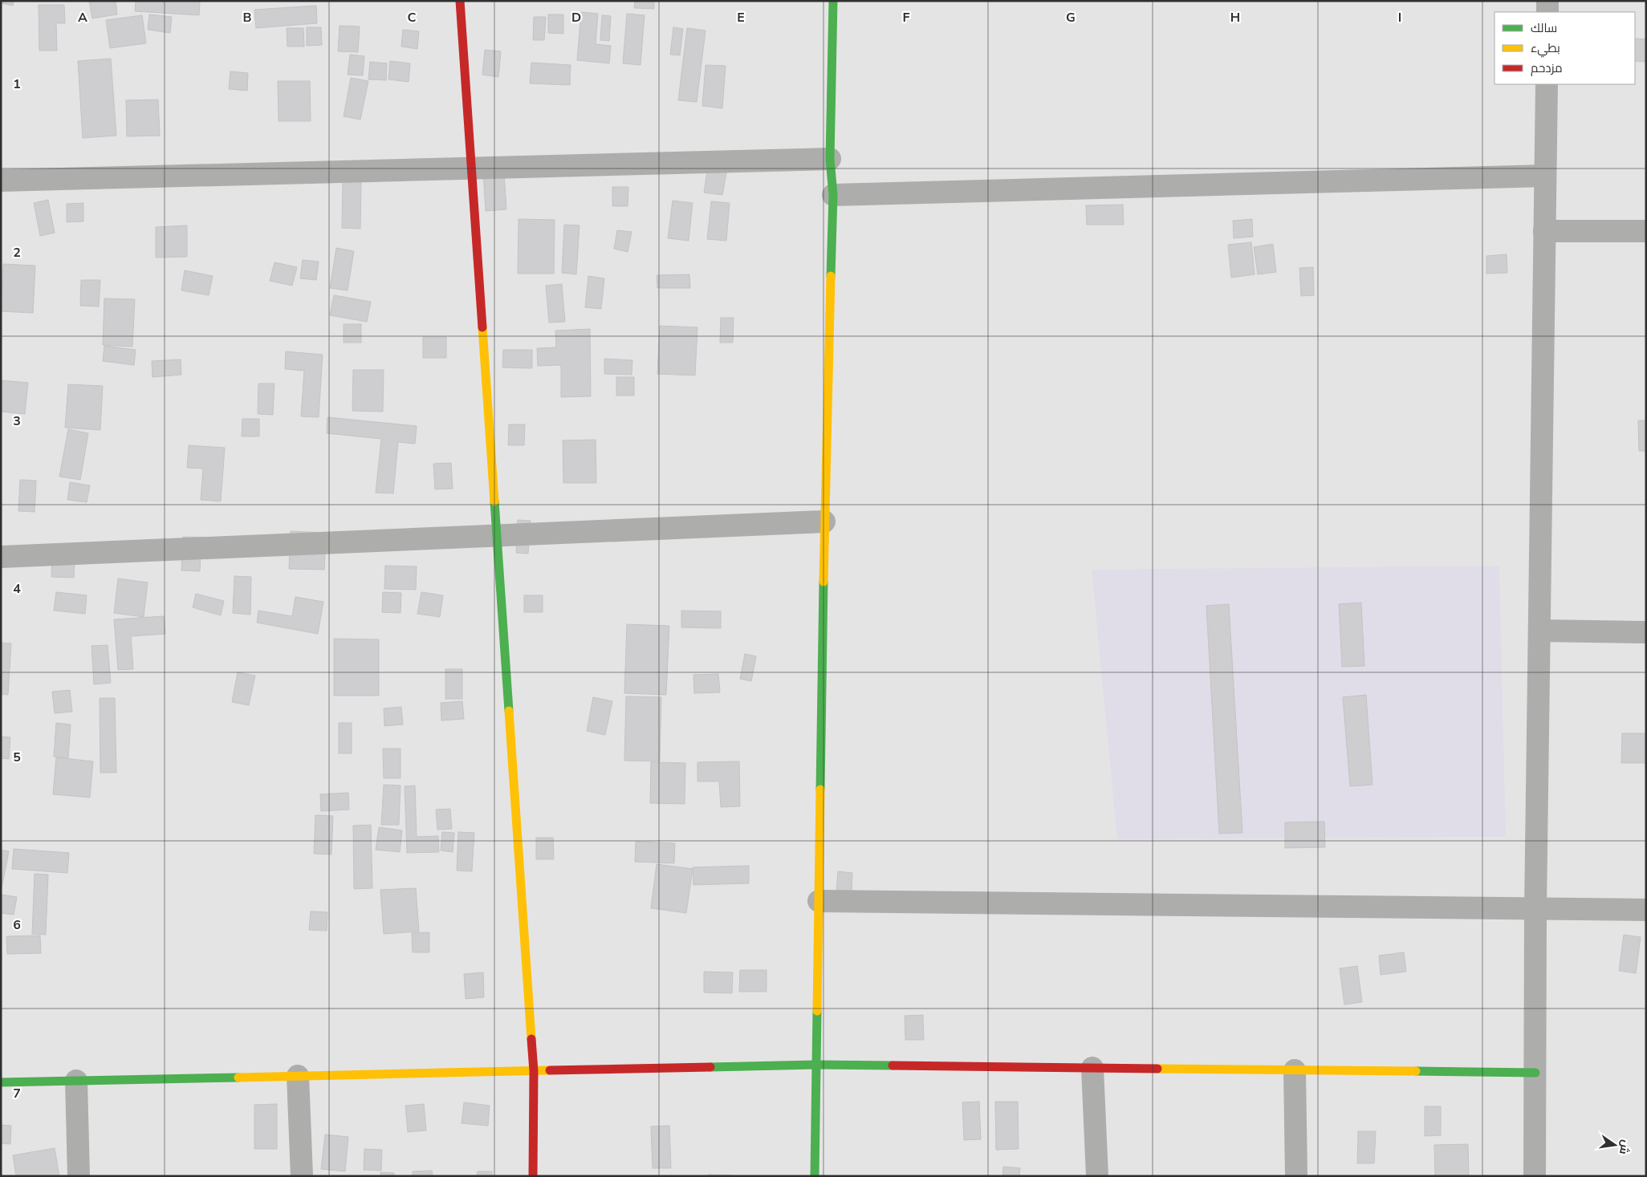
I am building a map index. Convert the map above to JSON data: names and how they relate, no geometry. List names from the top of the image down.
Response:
{
  "legend": ["سالك", "بطيء", "مزدحم"],
  "north": "right",
  "grid": {
    "columns": [
      "A",
      "B",
      "C",
      "D",
      "E",
      "F",
      "G",
      "H",
      "I"
    ],
    "rows": [
      "1",
      "2",
      "3",
      "4",
      "5",
      "6",
      "7"
    ]
  }
}
